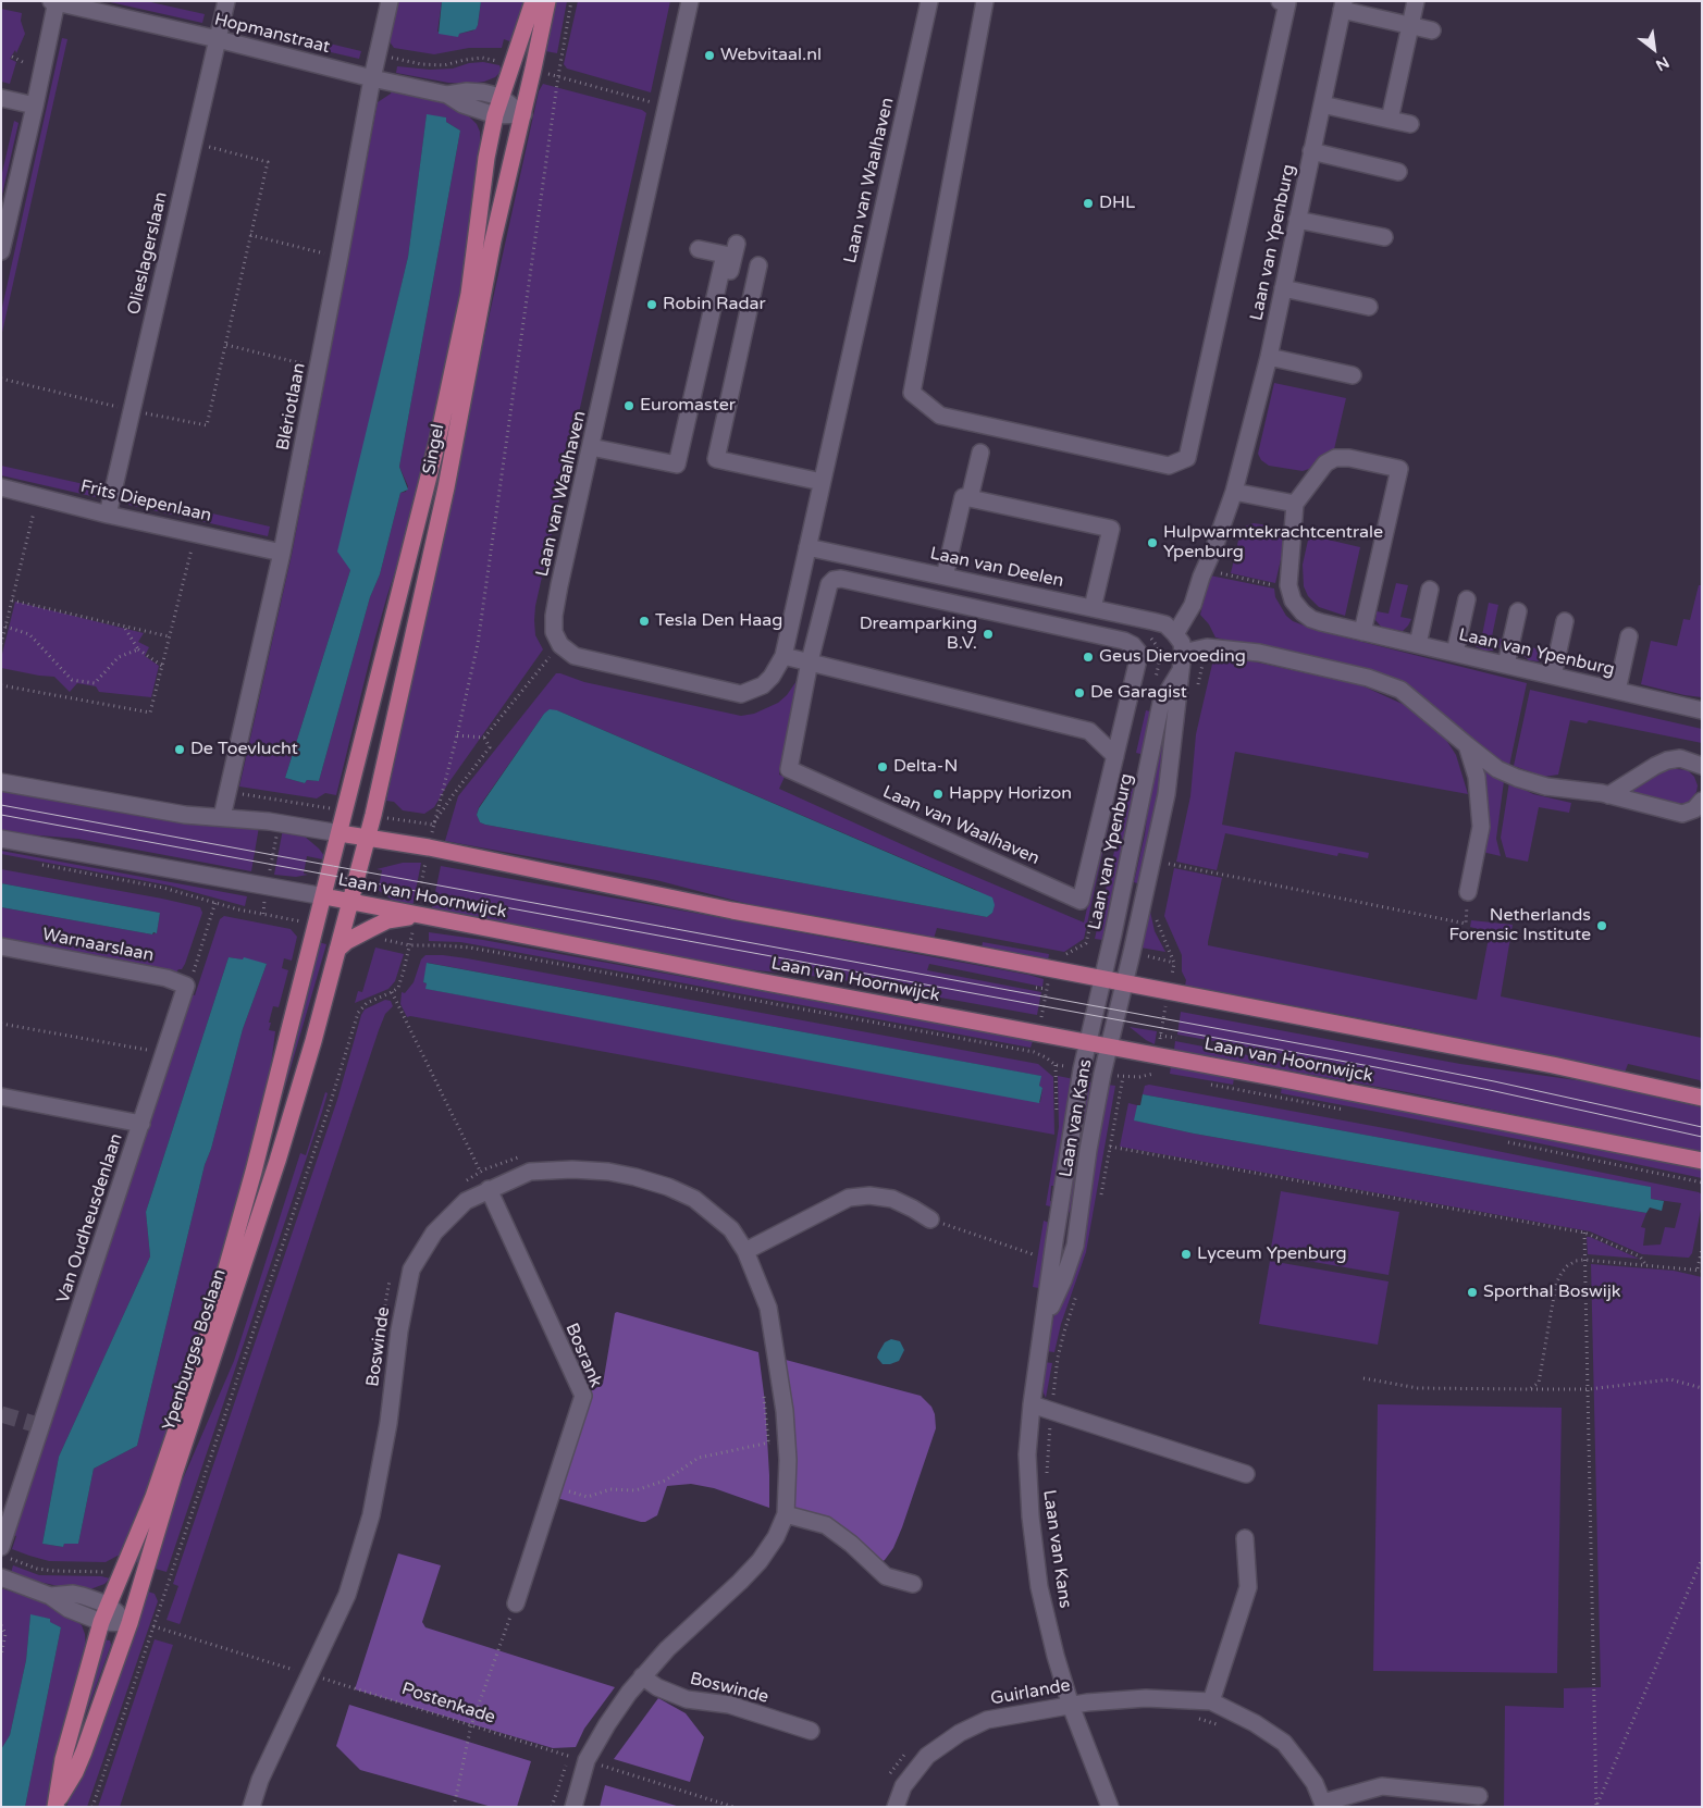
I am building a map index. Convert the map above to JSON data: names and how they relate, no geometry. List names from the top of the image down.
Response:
{
  "streets": {
    "main road": ["Singel", "Laan van Hoornwijck", "Ypenburgse Boslaan"],
    "street": [
      "Hopmanstraat",
      "Laan van Waalhaven",
      "Laan van Ypenburg",
      "Olieslagerslaan",
      "Blériotlaan",
      "Frits Diepenlaan",
      "Laan van Deelen",
      "Warnaarslaan",
      "Laan van Kans",
      "Van Oudheusdenlaan",
      "Boswinde",
      "Bosrank",
      "Guirlande"
    ],
    "path": ["Postenkade"]
  },
  "crossings": [
    ["Hopmanstraat", "Olieslagerslaan"],
    ["Hopmanstraat", "Blériotlaan"],
    ["Hopmanstraat", "Singel"],
    ["Laan van Waalhaven", "Laan van Deelen"],
    ["Laan van Ypenburg", "Laan van Deelen"],
    ["Laan van Ypenburg", "Laan van Hoornwijck"],
    ["Laan van Ypenburg", "Laan van Kans"],
    ["Olieslagerslaan", "Frits Diepenlaan"],
    ["Blériotlaan", "Frits Diepenlaan"],
    ["Singel", "Laan van Hoornwijck"],
    ["Singel", "Ypenburgse Boslaan"],
    ["Laan van Hoornwijck", "Laan van Kans"],
    ["Laan van Hoornwijck", "Ypenburgse Boslaan"],
    ["Warnaarslaan", "Van Oudheusdenlaan"],
    ["Laan van Kans", "Guirlande"],
    ["Boswinde", "Bosrank"],
    ["Boswinde", "Postenkade"]
  ],
  "places": [
    "Webvitaal.nl",
    "DHL",
    "Robin Radar",
    "Euromaster",
    "Hulpwarmtekrachtcentrale Ypenburg",
    "Tesla Den Haag",
    "Dreamparking B.V.",
    "Geus Diervoeding",
    "De Garagist",
    "De Toevlucht",
    "Delta-N",
    "Happy Horizon",
    "Netherlands Forensic Institute",
    "Lyceum Ypenburg",
    "Sporthal Boswijk"
  ],
  "north": "bottom right"
}
